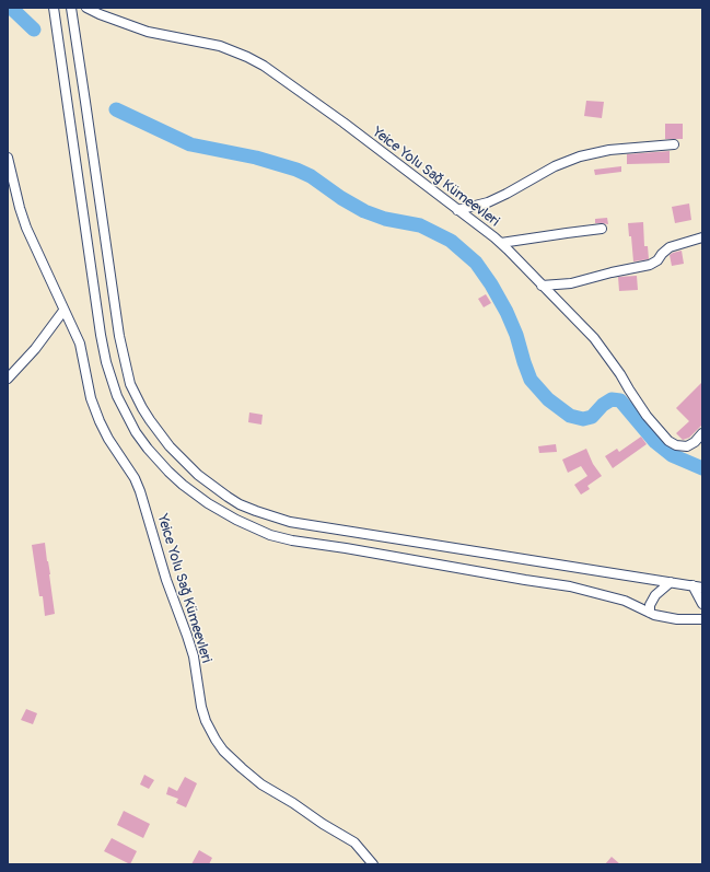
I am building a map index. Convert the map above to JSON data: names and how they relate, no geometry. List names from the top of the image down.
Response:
{
  "streets": {
    "street": ["Yeice Yolu Sağ Kümeevleri"]
  }
}
